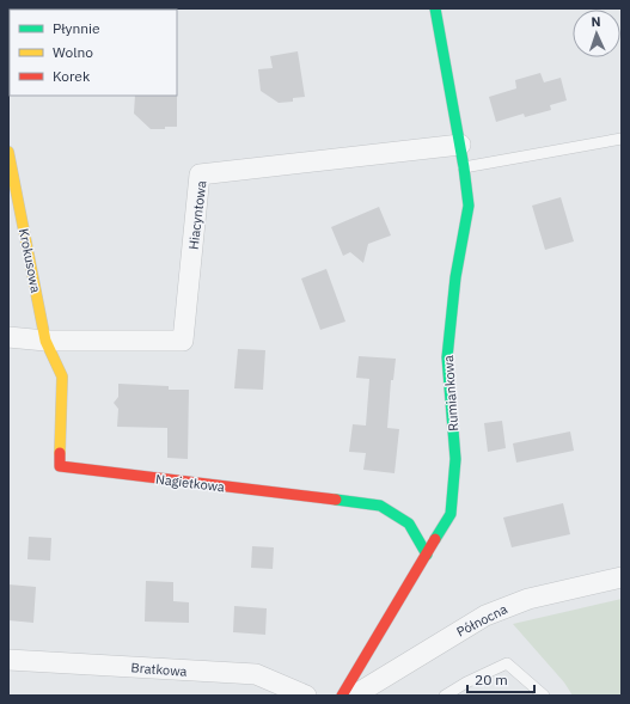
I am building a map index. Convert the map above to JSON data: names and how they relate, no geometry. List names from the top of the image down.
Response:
{
  "streets": {
    "street": [
      "Hiacyntowa",
      "Krokusowa",
      "Rumiankowa",
      "Nagietkowa",
      "Północna",
      "Bratkowa"
    ]
  },
  "crossings": [
    ["Hiacyntowa", "Krokusowa"],
    ["Hiacyntowa", "Rumiankowa"],
    ["Hiacyntowa", "Nagietkowa"],
    ["Krokusowa", "Nagietkowa"],
    ["Rumiankowa", "Nagietkowa"]
  ],
  "legend": ["Płynnie", "Wolno", "Korek"],
  "scale_bar": "20 m",
  "north": "top"
}
